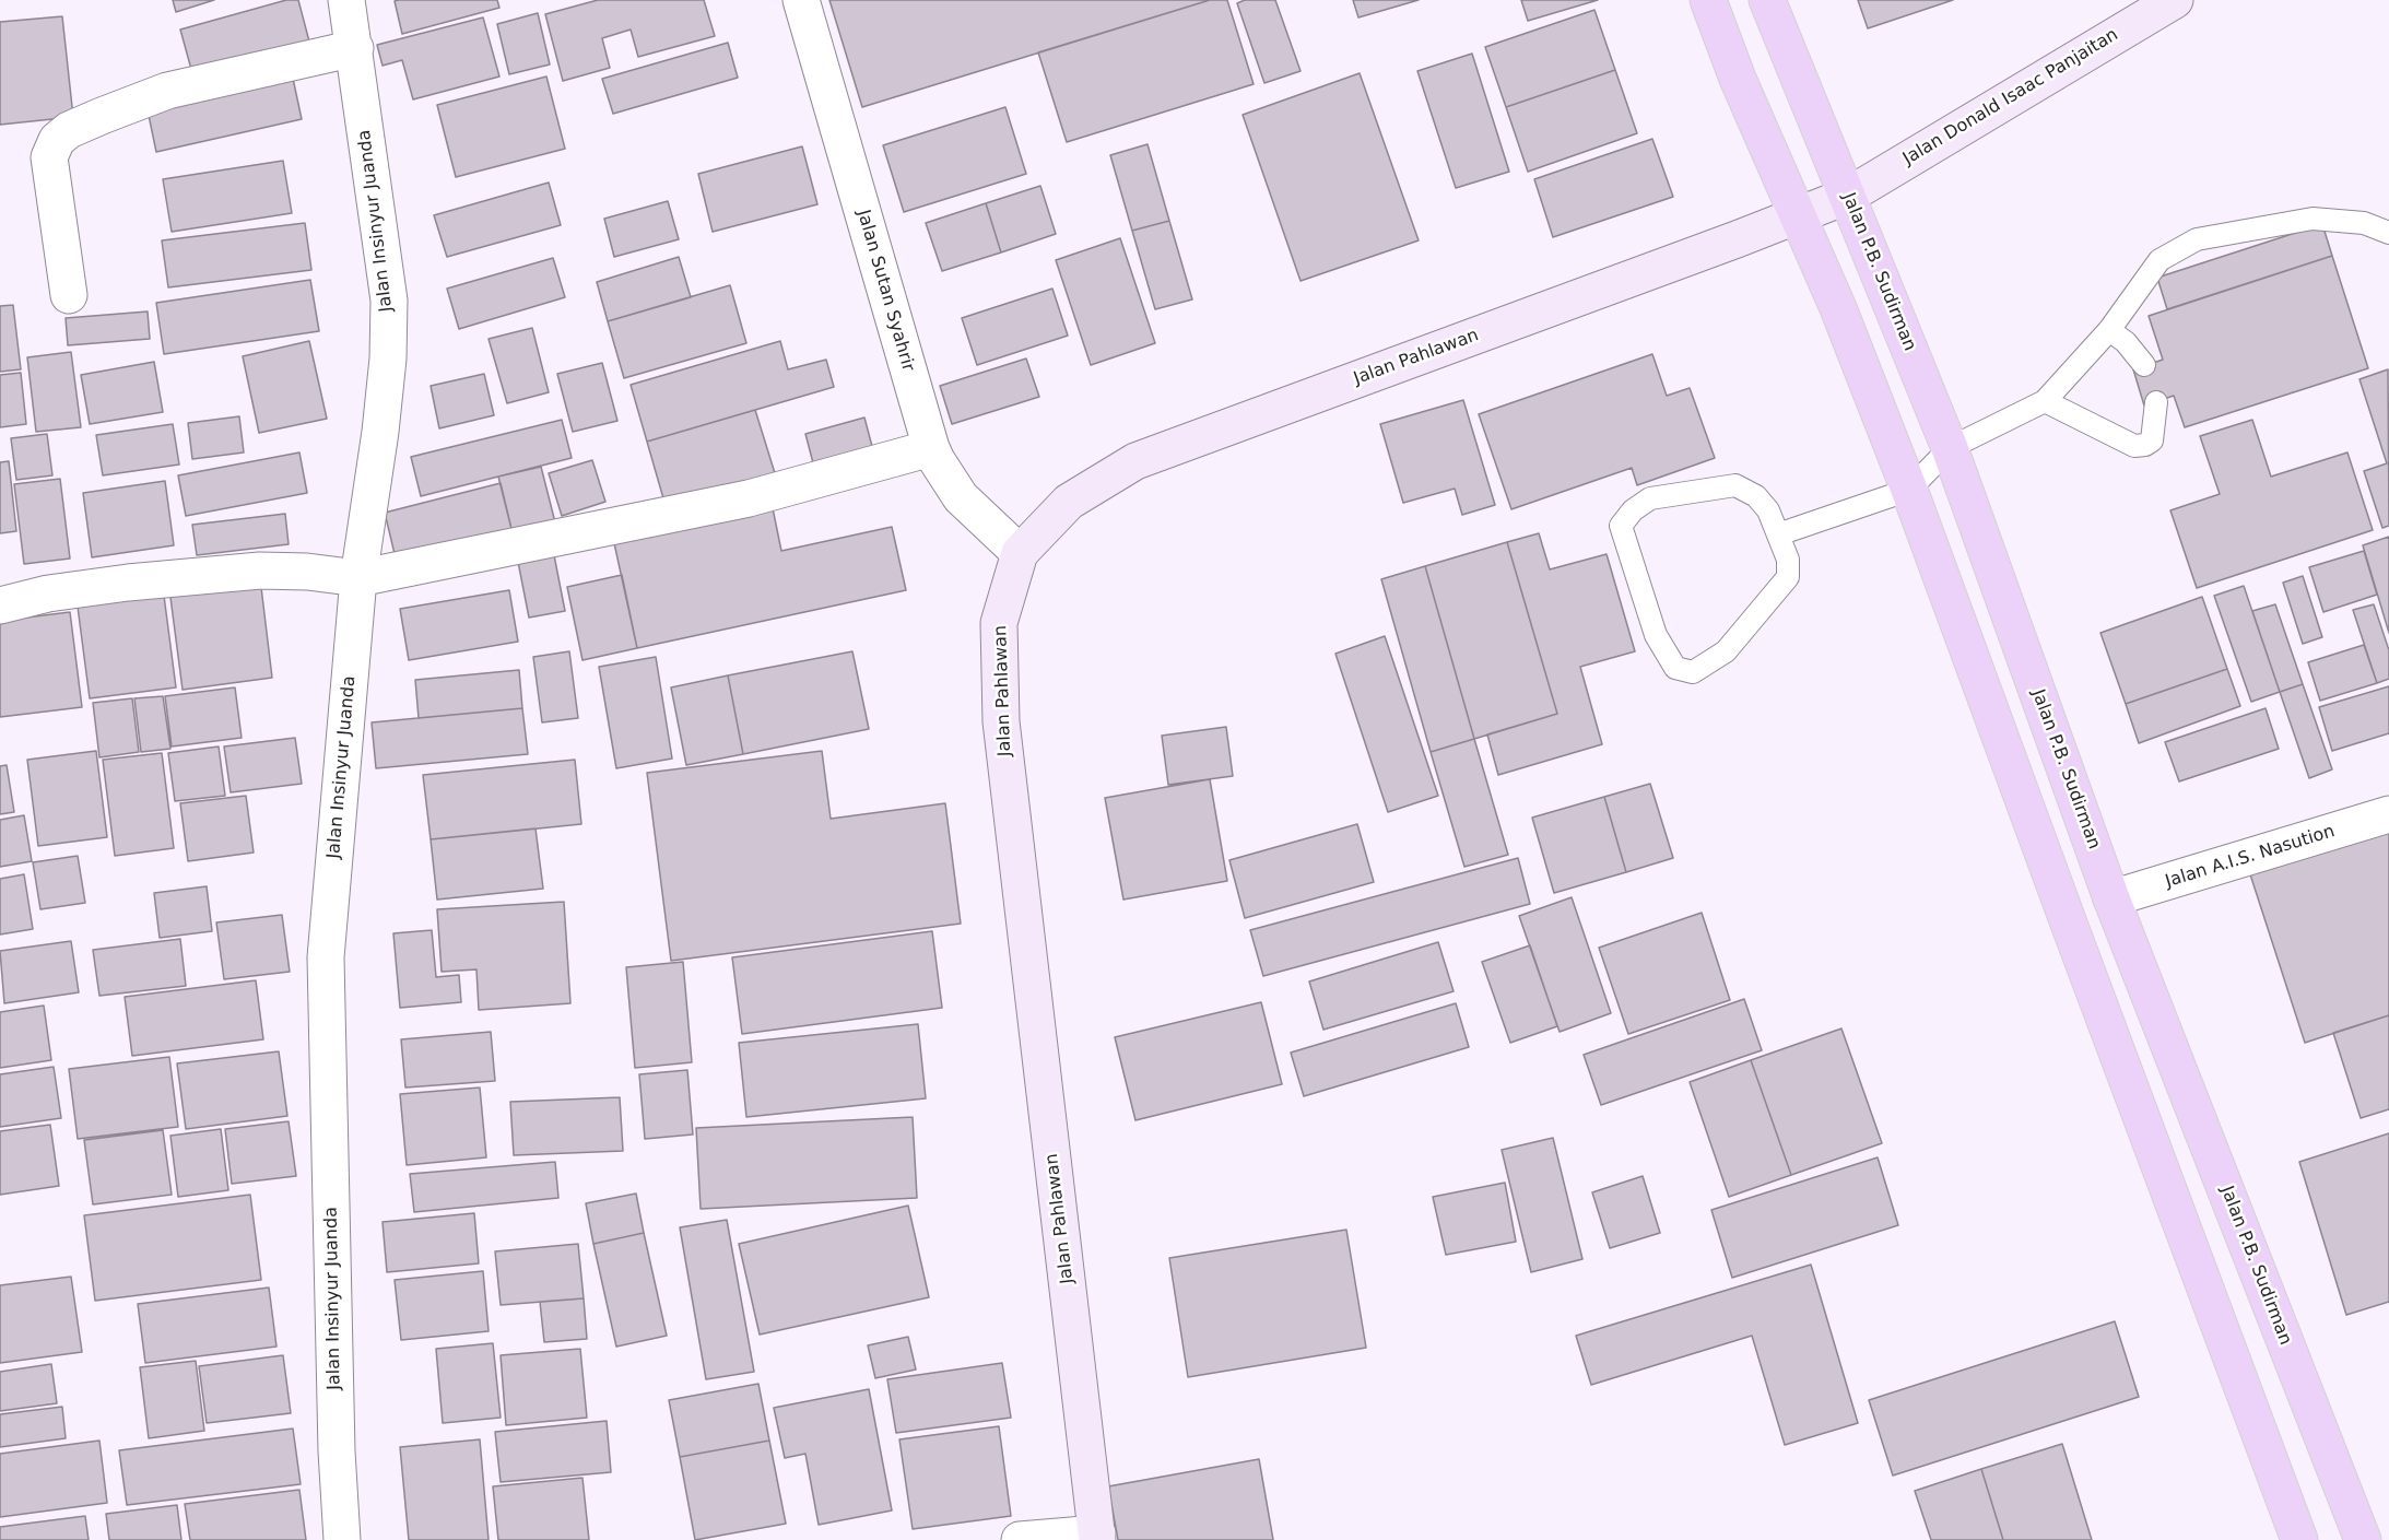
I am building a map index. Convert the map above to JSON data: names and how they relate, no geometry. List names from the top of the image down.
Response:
{
  "streets": {
    "main road": ["Jalan Donald Isaac Panjaitan", "Jalan P.B. Sudirman", "Jalan Pahlawan"],
    "street": ["Jalan Insinyur Juanda", "Jalan Sutan Syahrir", "Jalan A.I.S. Nasution"]
  },
  "crossings": [
    ["Jalan Donald Isaac Panjaitan", "Jalan P.B. Sudirman"],
    ["Jalan Donald Isaac Panjaitan", "Jalan Pahlawan"],
    ["Jalan P.B. Sudirman", "Jalan Pahlawan"],
    ["Jalan P.B. Sudirman", "Jalan A.I.S. Nasution"],
    ["Jalan Sutan Syahrir", "Jalan Pahlawan"]
  ]
}
